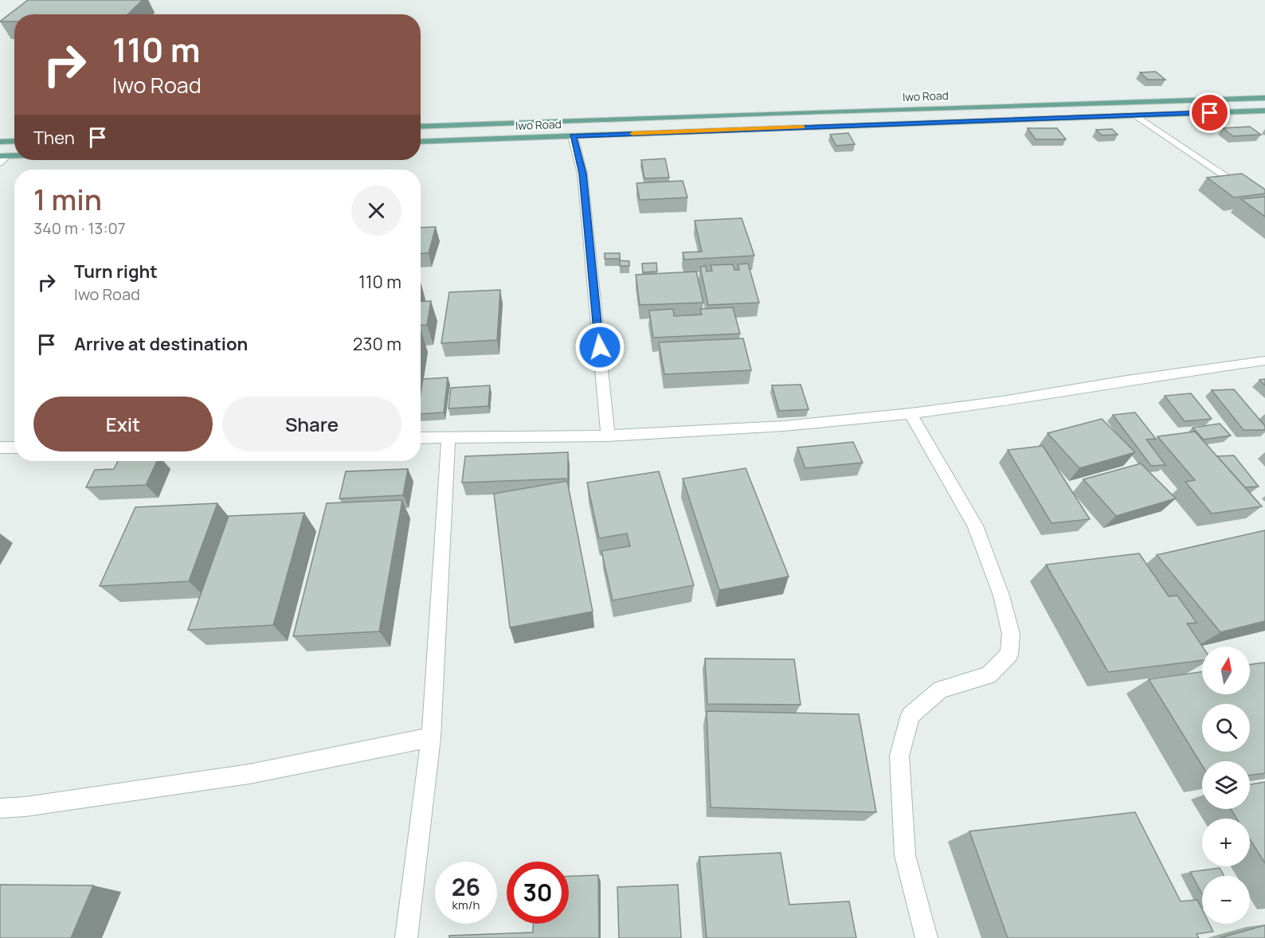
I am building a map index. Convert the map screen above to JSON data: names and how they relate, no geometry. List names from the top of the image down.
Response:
{
  "streets": {
    "main road": ["Iwo Road"]
  },
  "north": "top",
  "page": {
    "turn": ["110 m", "Iwo Road"],
    "then": "Then",
    "heading": ["1 min", "340 m · 13:07"],
    "list": [
      {
        "name": "Turn right",
        "note": "Iwo Road",
        "value": "110 m"
      },
      {
        "name": "Arrive at destination",
        "value": "230 m"
      }
    ],
    "buttons": ["Exit", "Share"],
    "map_buttons": ["+", "−"],
    "speed": "26 km/h",
    "limit": "30"
  }
}
